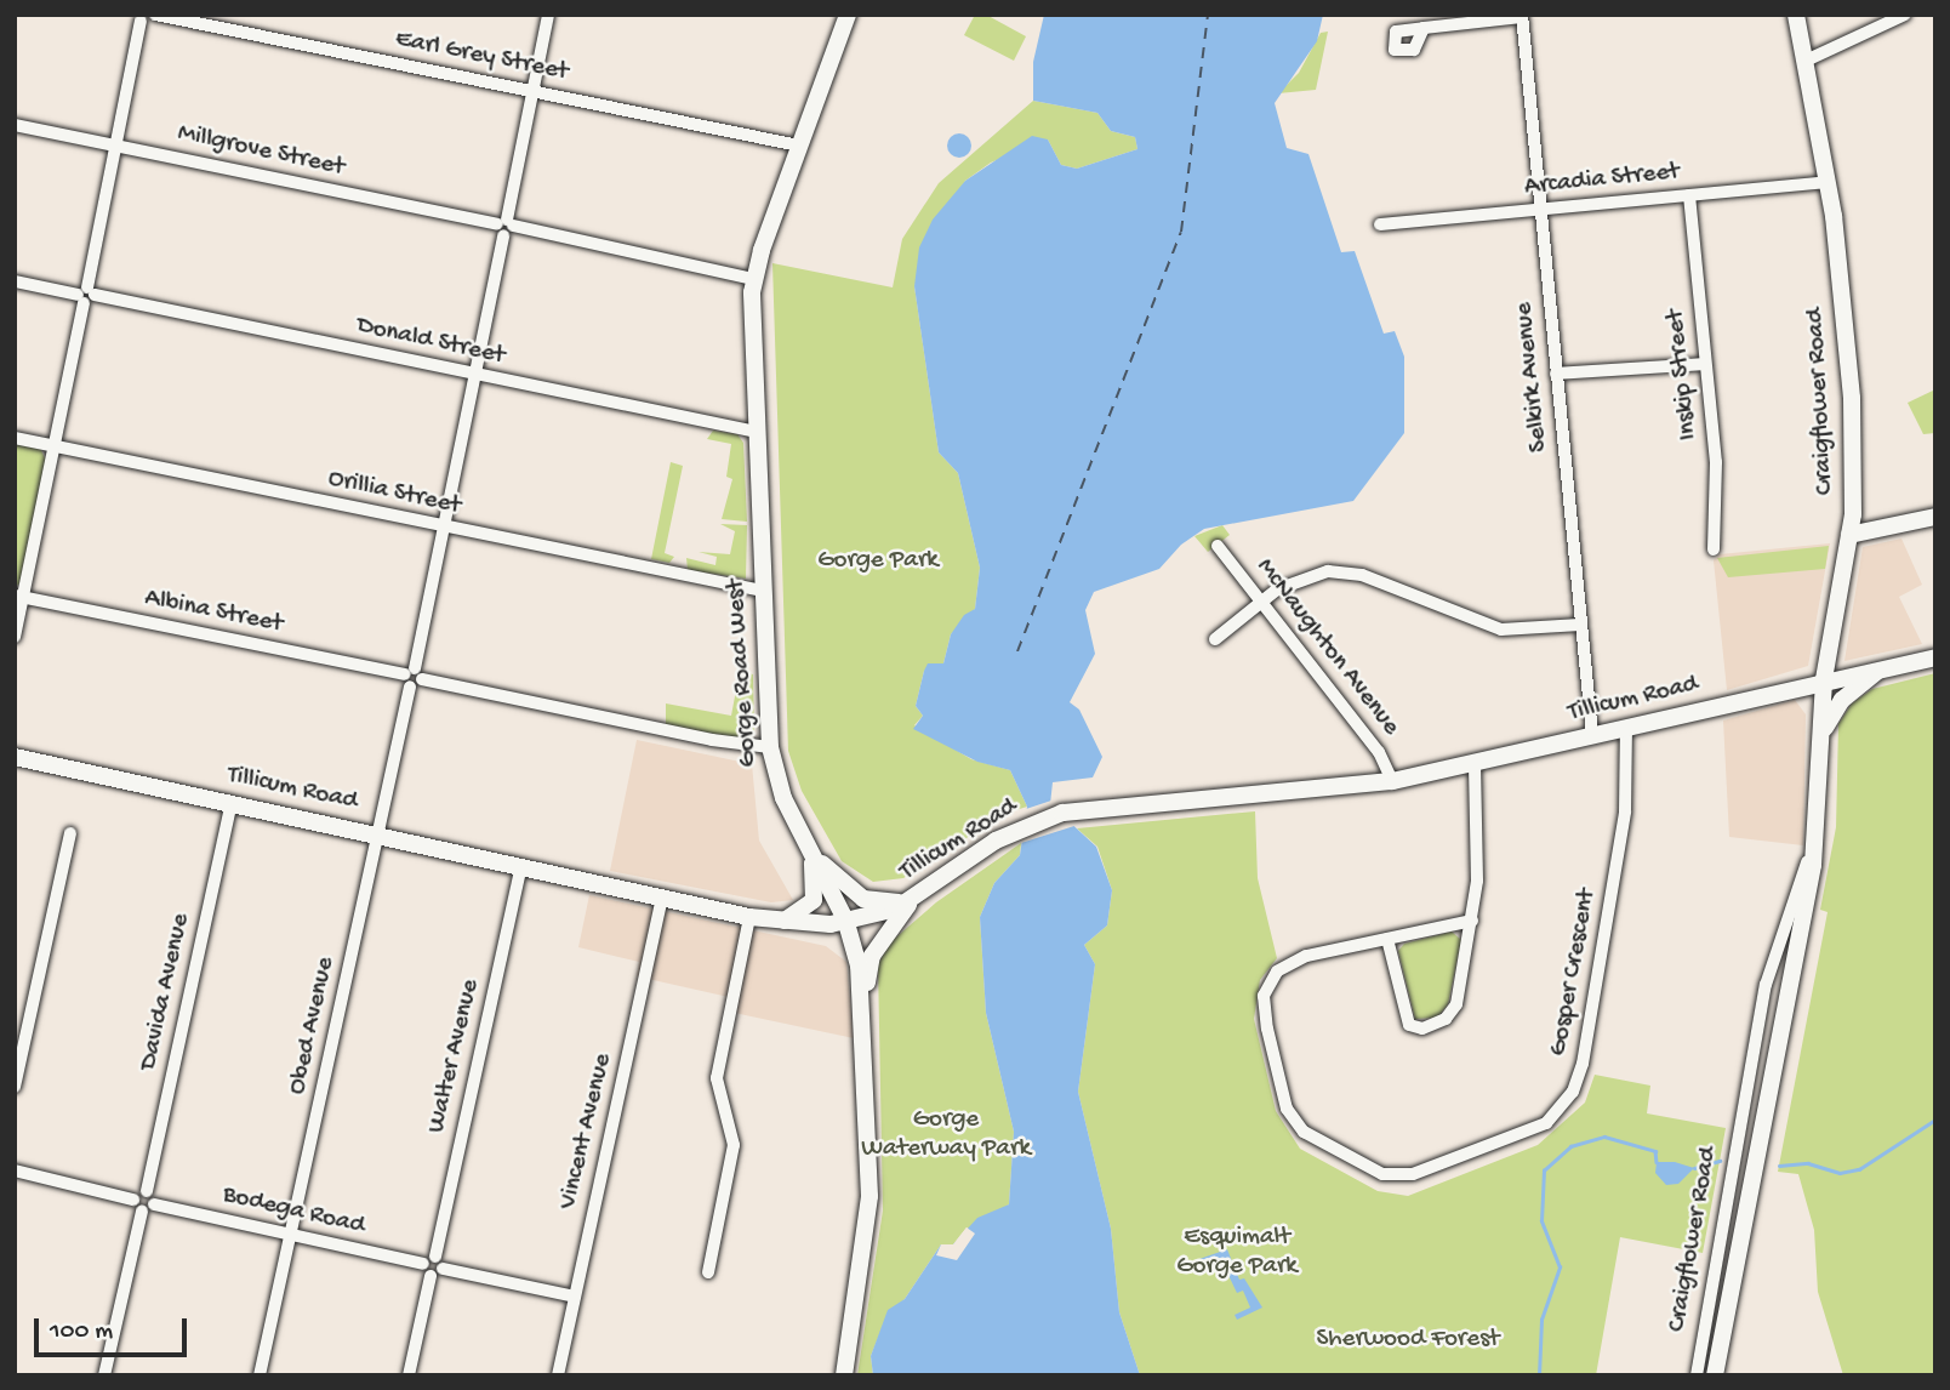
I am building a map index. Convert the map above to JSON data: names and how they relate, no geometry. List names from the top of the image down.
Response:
{
  "streets": {
    "main road": ["Craigflower Road", "Gorge Road West", "Tillicum Road"],
    "street": [
      "Earl Grey Street",
      "Millgrove Street",
      "Arcadia Street",
      "Donald Street",
      "Inskip Street",
      "Selkirk Avenue",
      "Orillia Street",
      "Albina Street",
      "McNaughton Avenue",
      "Gosper Crescent",
      "Davida Avenue",
      "Obed Avenue",
      "Walter Avenue",
      "Vincent Avenue",
      "Bodega Road"
    ]
  },
  "crossings": [
    ["Earl Grey Street", "Gorge Road West"],
    ["Earl Grey Street", "Obed Avenue"],
    ["Millgrove Street", "Gorge Road West"],
    ["Millgrove Street", "Obed Avenue"],
    ["Arcadia Street", "Inskip Street"],
    ["Arcadia Street", "Selkirk Avenue"],
    ["Arcadia Street", "Craigflower Road"],
    ["Donald Street", "Gorge Road West"],
    ["Donald Street", "Obed Avenue"],
    ["Selkirk Avenue", "Tillicum Road"],
    ["Craigflower Road", "Tillicum Road"],
    ["Orillia Street", "Gorge Road West"],
    ["Orillia Street", "Obed Avenue"],
    ["Albina Street", "Gorge Road West"],
    ["Albina Street", "Obed Avenue"],
    ["McNaughton Avenue", "Tillicum Road"],
    ["Gorge Road West", "Tillicum Road"],
    ["Tillicum Road", "Gosper Crescent"],
    ["Tillicum Road", "Davida Avenue"],
    ["Tillicum Road", "Obed Avenue"],
    ["Tillicum Road", "Walter Avenue"],
    ["Tillicum Road", "Vincent Avenue"],
    ["Obed Avenue", "Bodega Road"]
  ],
  "parks": [
    "Gorge Park",
    "Gorge Waterway Park",
    "Esquimalt Gorge Park",
    "Sherwood Forest"
  ],
  "scale_bar": "100 m"
}
